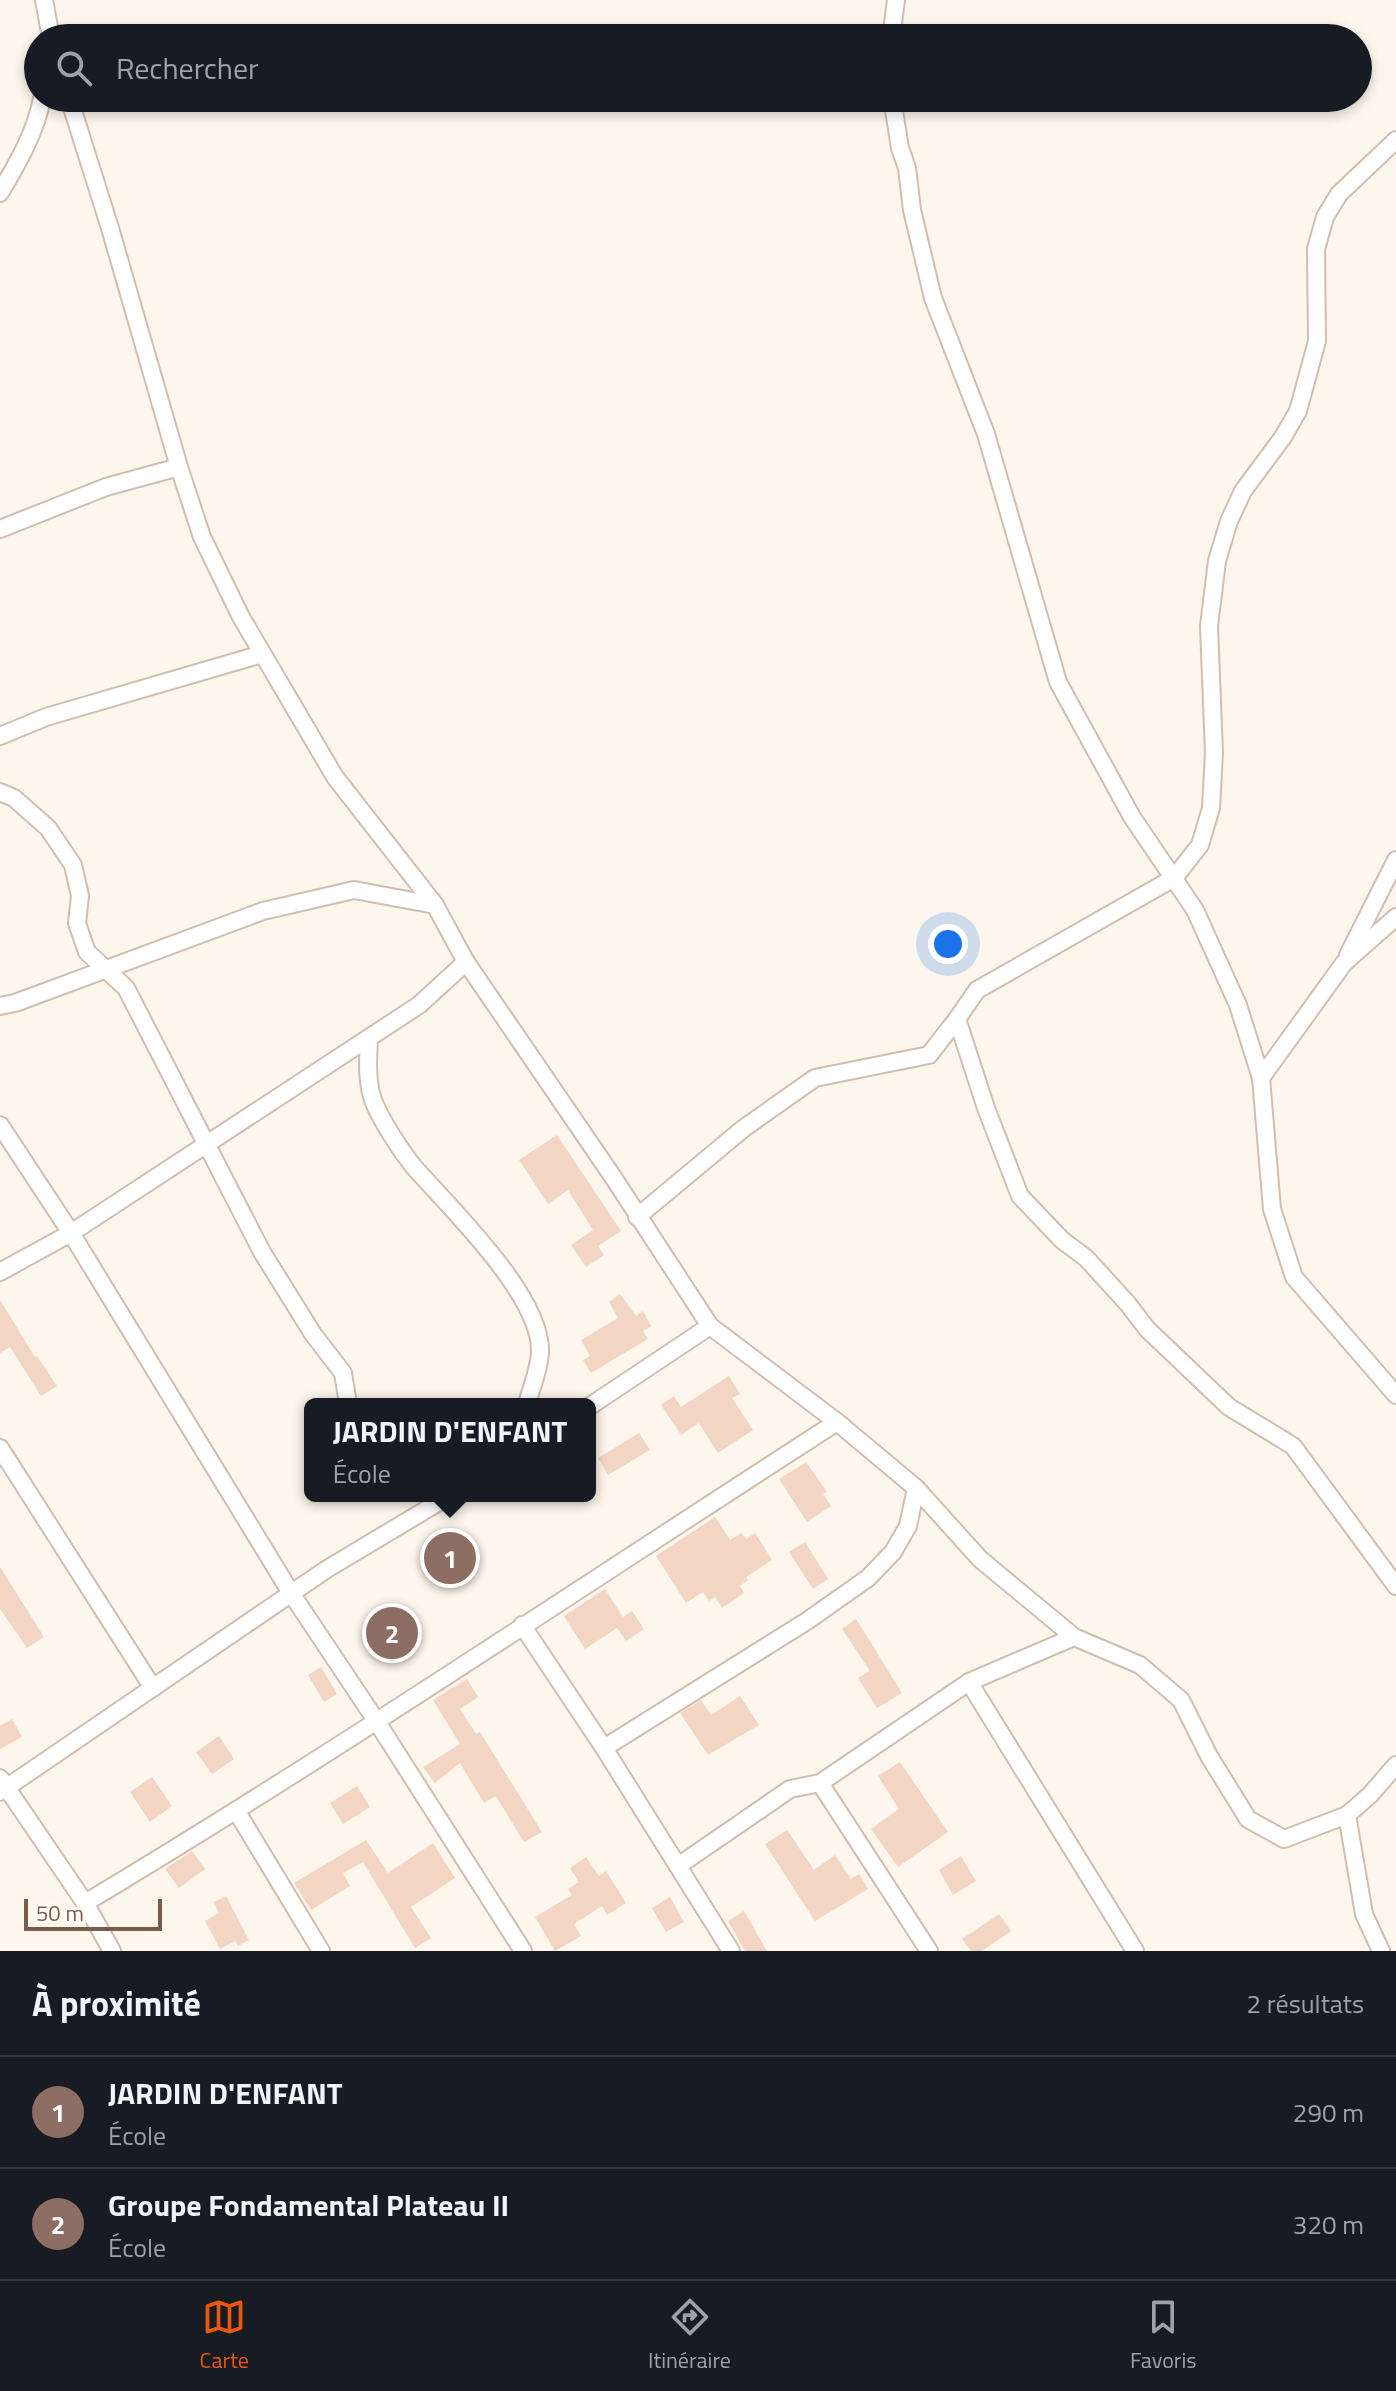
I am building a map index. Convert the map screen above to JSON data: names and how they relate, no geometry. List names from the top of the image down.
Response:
{
  "scale_bar": "50 m",
  "page": {
    "search": "Rechercher",
    "popup": ["JARDIN D'ENFANT", "École"],
    "pins": ["1", "2"],
    "scale": "50 m",
    "heading": ["À proximité", "2 résultats"],
    "list": [
      {
        "mark": "1",
        "name": "JARDIN D'ENFANT",
        "note": "École",
        "value": "290 m"
      },
      {
        "mark": "2",
        "name": "Groupe Fondamental Plateau II",
        "note": "École",
        "value": "320 m"
      }
    ],
    "nav": ["Carte", "Itinéraire", "Favoris"]
  }
}
